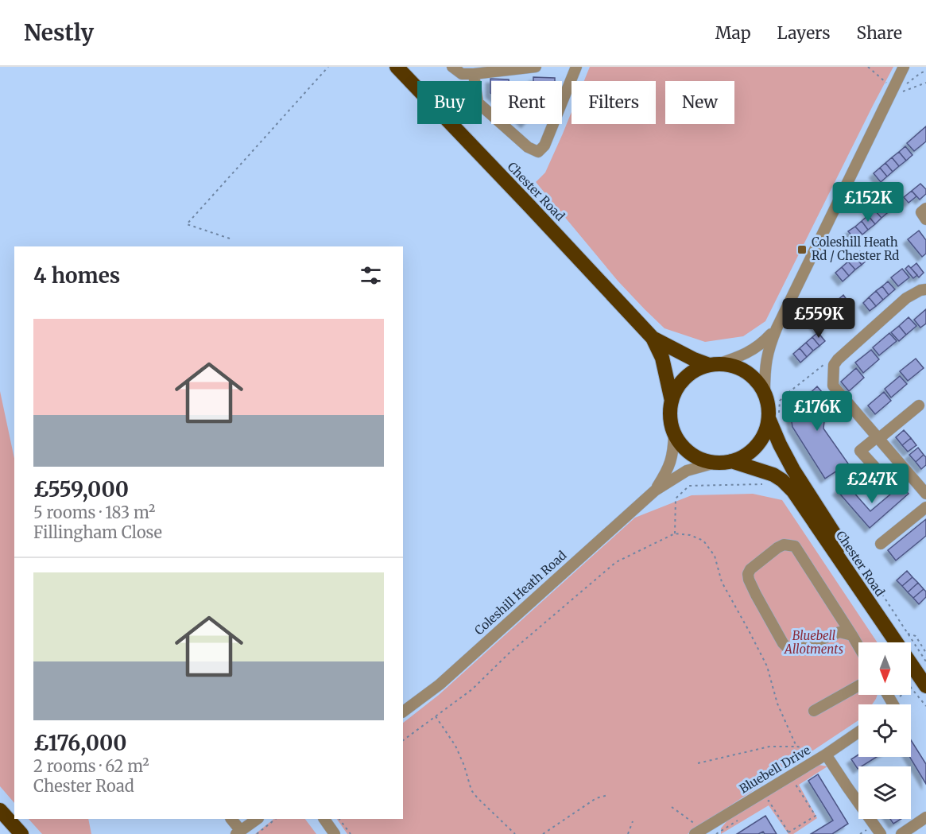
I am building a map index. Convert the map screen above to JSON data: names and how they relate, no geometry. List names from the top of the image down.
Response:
{
  "streets": {
    "highway": ["Chester Road"],
    "street": ["Coleshill Heath Road", "Bluebell Drive"]
  },
  "crossings": [
    ["Chester Road", "Coleshill Heath Road"]
  ],
  "parks": ["Bluebell Allotments"],
  "places": {
    "transit": ["Coleshill Heath Rd / Chester Rd"]
  },
  "north": "bottom",
  "page": {
    "header": "Nestly",
    "nav": ["Map", "Layers", "Share"],
    "chip": [
      "Buy",
      "Rent",
      "Filters",
      "New"
    ],
    "price": [
      "£152K",
      "£559K",
      "£176K",
      "£247K"
    ],
    "heading": "4 homes",
    "list": [
      {
        "name": "£559,000",
        "note": "5 rooms · 183 m² · Fillingham Close"
      },
      {
        "name": "£176,000",
        "note": "2 rooms · 62 m² · Chester Road"
      }
    ]
  }
}
